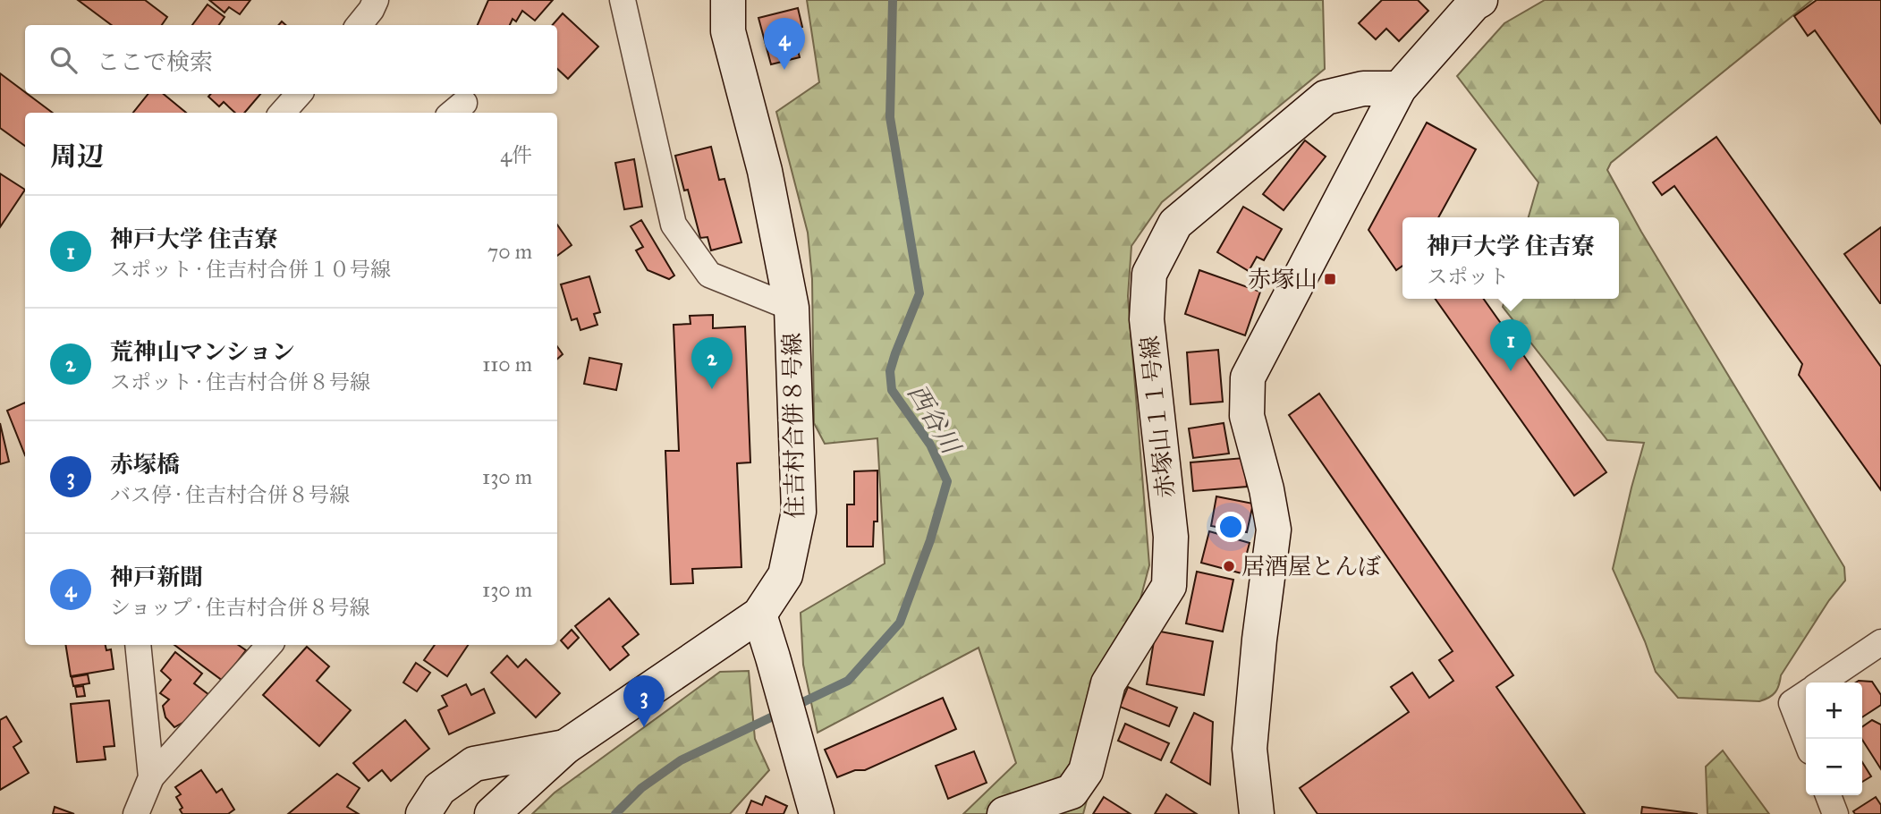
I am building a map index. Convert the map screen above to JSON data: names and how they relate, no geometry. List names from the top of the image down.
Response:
{
  "streets": {
    "street": ["赤塚山１１号線", "住吉村合併８号線"]
  },
  "water": ["西谷川"],
  "places": {
    "transit": ["赤塚山"],
    "other": ["居酒屋とんぼ"]
  },
  "page": {
    "pins": [
      "4",
      "1",
      "2",
      "3"
    ],
    "search": "ここで検索",
    "heading": ["周辺", "4件"],
    "list": [
      {
        "mark": "1",
        "name": "神戸大学 住吉寮",
        "note": "スポット · 住吉村合併１０号線",
        "value": "70 m"
      },
      {
        "mark": "2",
        "name": "荒神山マンション",
        "note": "スポット · 住吉村合併８号線",
        "value": "110 m"
      },
      {
        "mark": "3",
        "name": "赤塚橋",
        "note": "バス停 · 住吉村合併８号線",
        "value": "130 m"
      },
      {
        "mark": "4",
        "name": "神戸新聞",
        "note": "ショップ · 住吉村合併８号線",
        "value": "130 m"
      }
    ],
    "popup": ["神戸大学 住吉寮", "スポット"],
    "map_buttons": ["+", "−"]
  }
}
